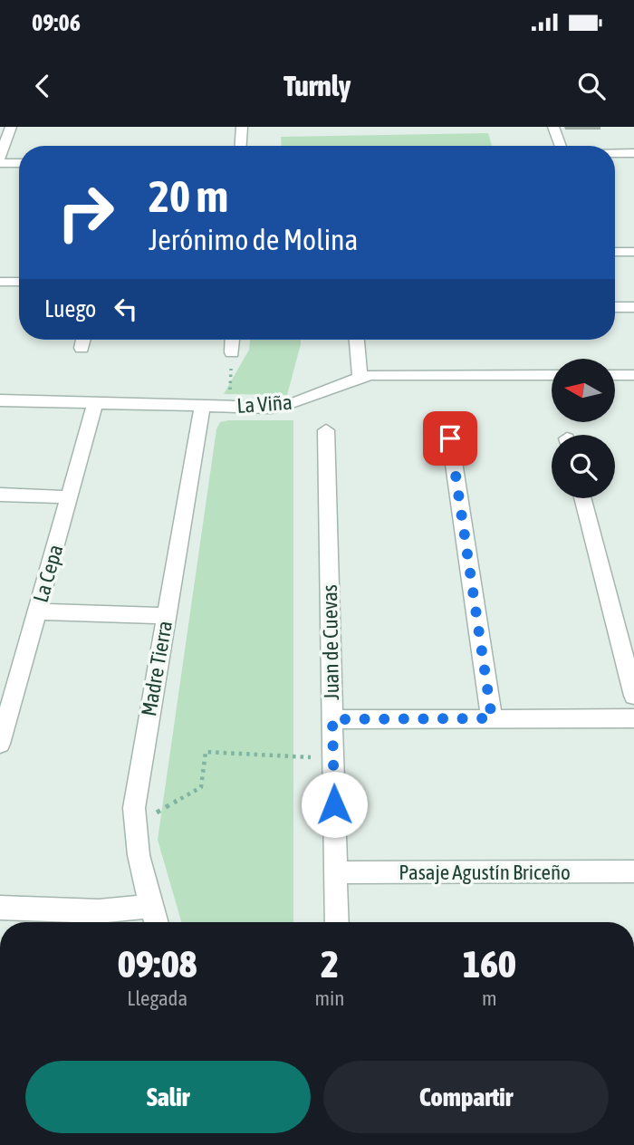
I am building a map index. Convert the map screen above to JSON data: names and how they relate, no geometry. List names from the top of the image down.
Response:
{
  "streets": {
    "street": [
      "La Viña",
      "La Cepa",
      "Juan de Cuevas",
      "Madre Tierra",
      "Pasaje Agustín Briceño"
    ]
  },
  "crossings": [
    ["La Viña", "La Cepa"],
    ["La Viña", "Madre Tierra"],
    ["Juan de Cuevas", "Pasaje Agustín Briceño"]
  ],
  "north": "left",
  "page": {
    "status": "09:06",
    "header": "Turnly",
    "turn": ["20 m", "Jerónimo de Molina"],
    "then": "Luego",
    "eta": [
      "09:08",
      "Llegada",
      "2",
      "min",
      "160",
      "m"
    ],
    "buttons": ["Salir", "Compartir"]
  }
}
